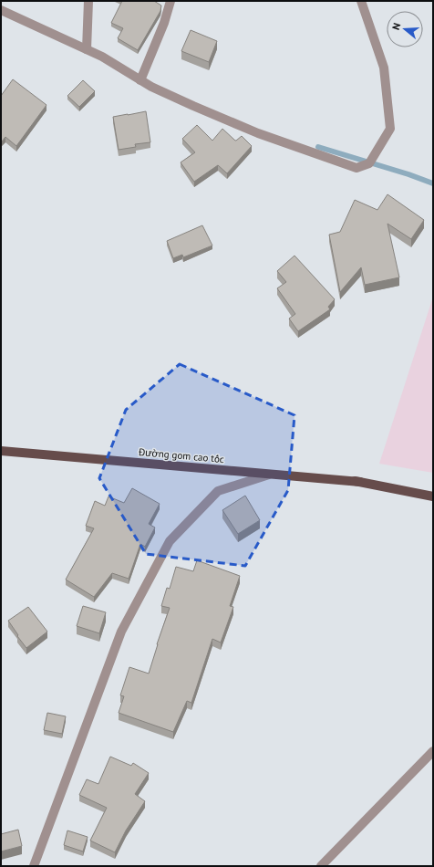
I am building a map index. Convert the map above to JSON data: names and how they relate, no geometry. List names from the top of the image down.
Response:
{
  "streets": {
    "main road": ["Đường gom cao tốc"]
  },
  "north": "left"
}
